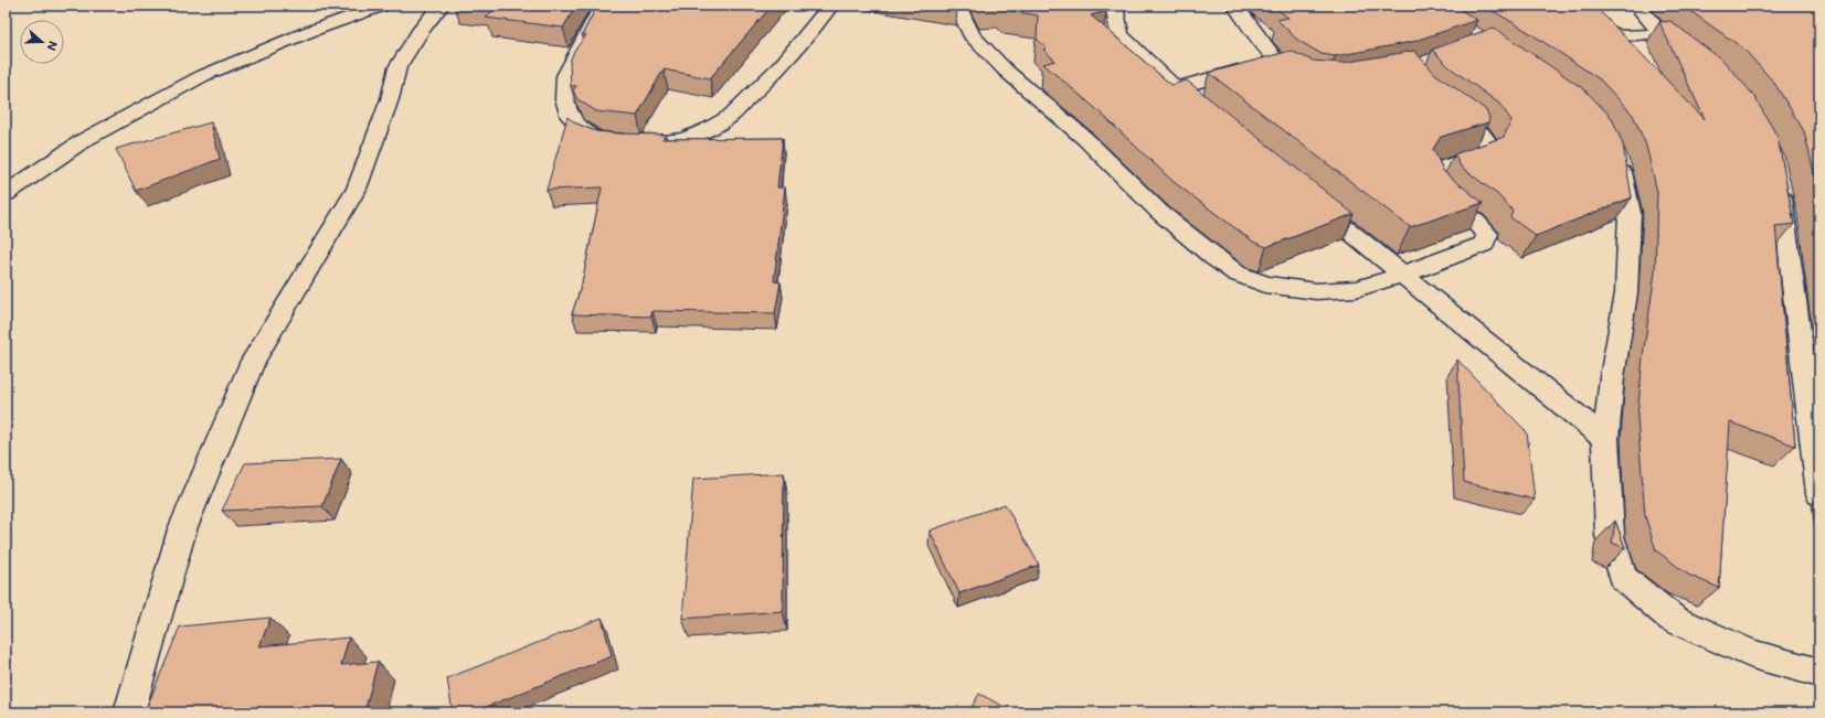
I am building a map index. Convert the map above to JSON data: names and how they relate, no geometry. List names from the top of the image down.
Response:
{
  "north": "right"
}
